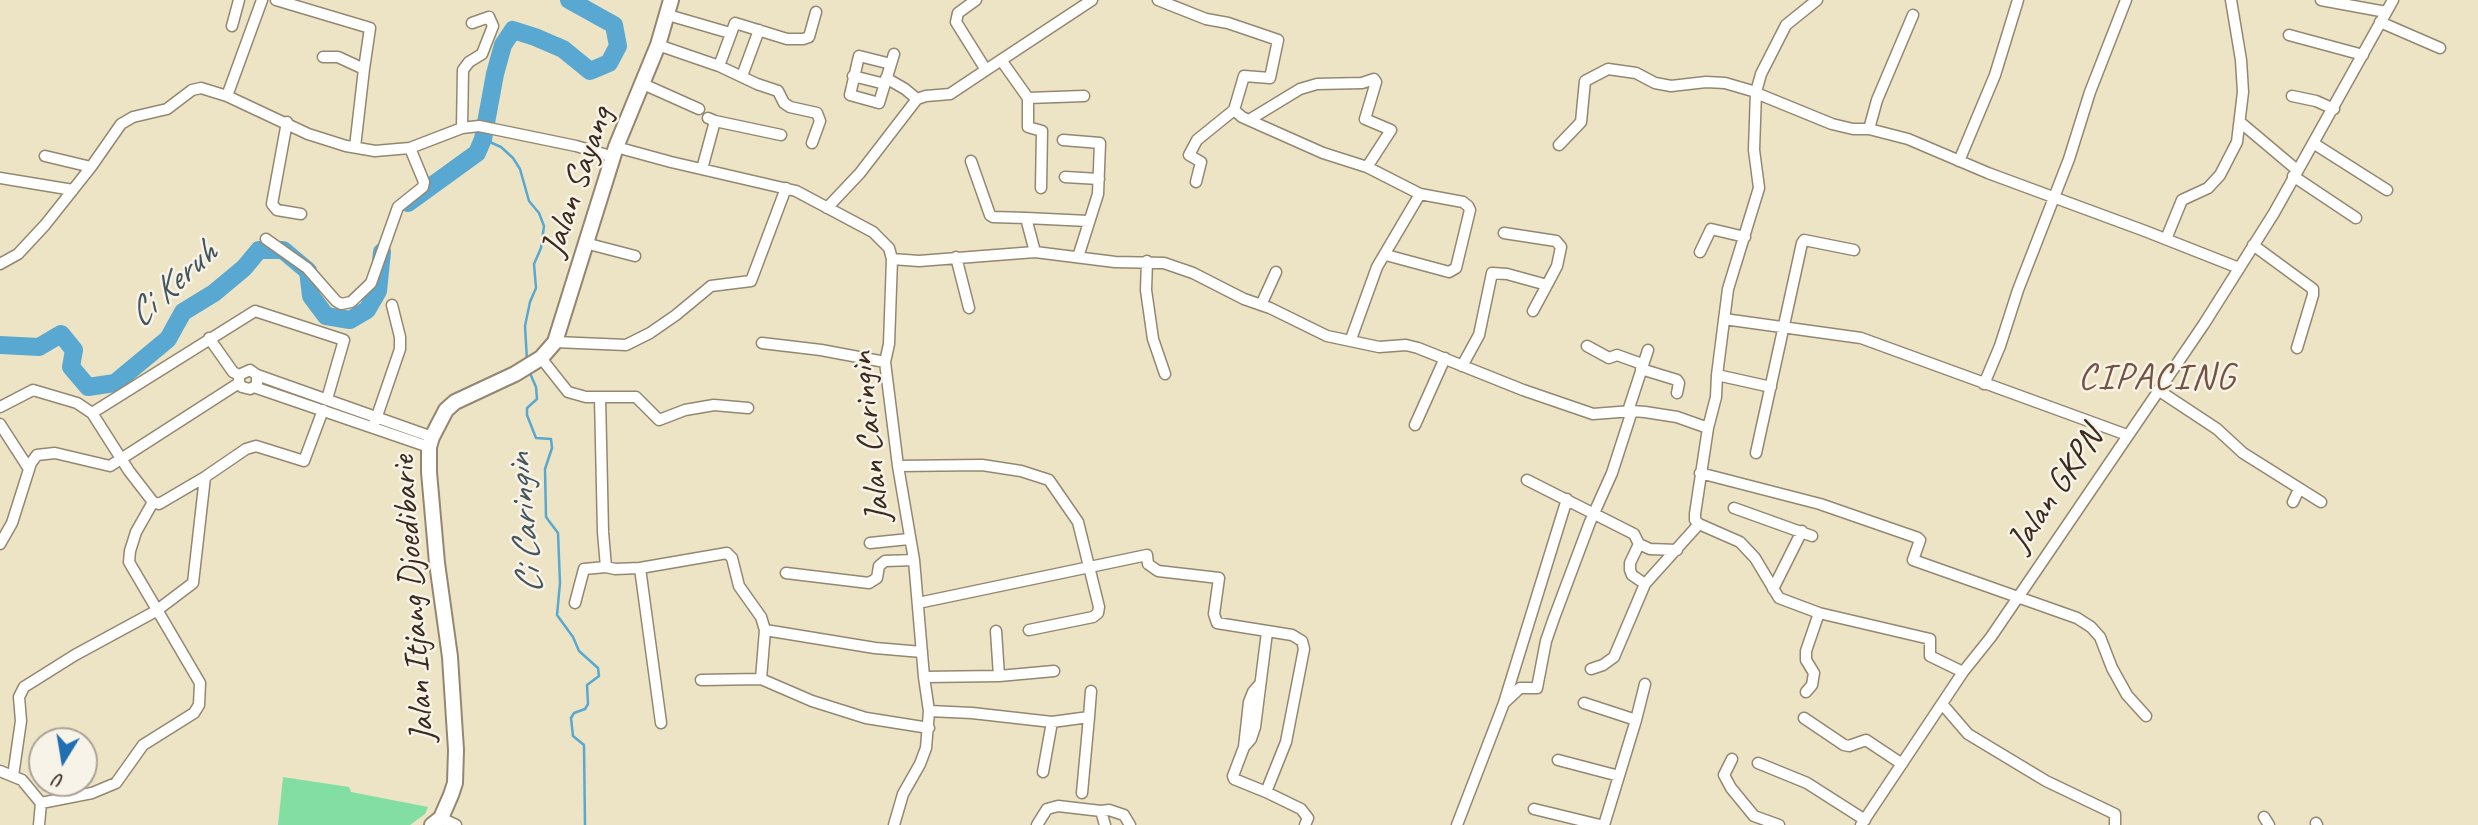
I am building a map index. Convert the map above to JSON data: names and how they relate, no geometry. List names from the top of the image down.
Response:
{
  "streets": {
    "main road": ["Jalan Sayang", "Jalan Itjang Djoedibarie"],
    "street": ["Jalan Caringin", "Jalan GKPN"]
  },
  "crossings": [
    ["Jalan Sayang", "Jalan Itjang Djoedibarie"]
  ],
  "districts": ["CIPACING"],
  "water": ["Ci Keruh", "Ci Caringin"],
  "north": "bottom"
}
